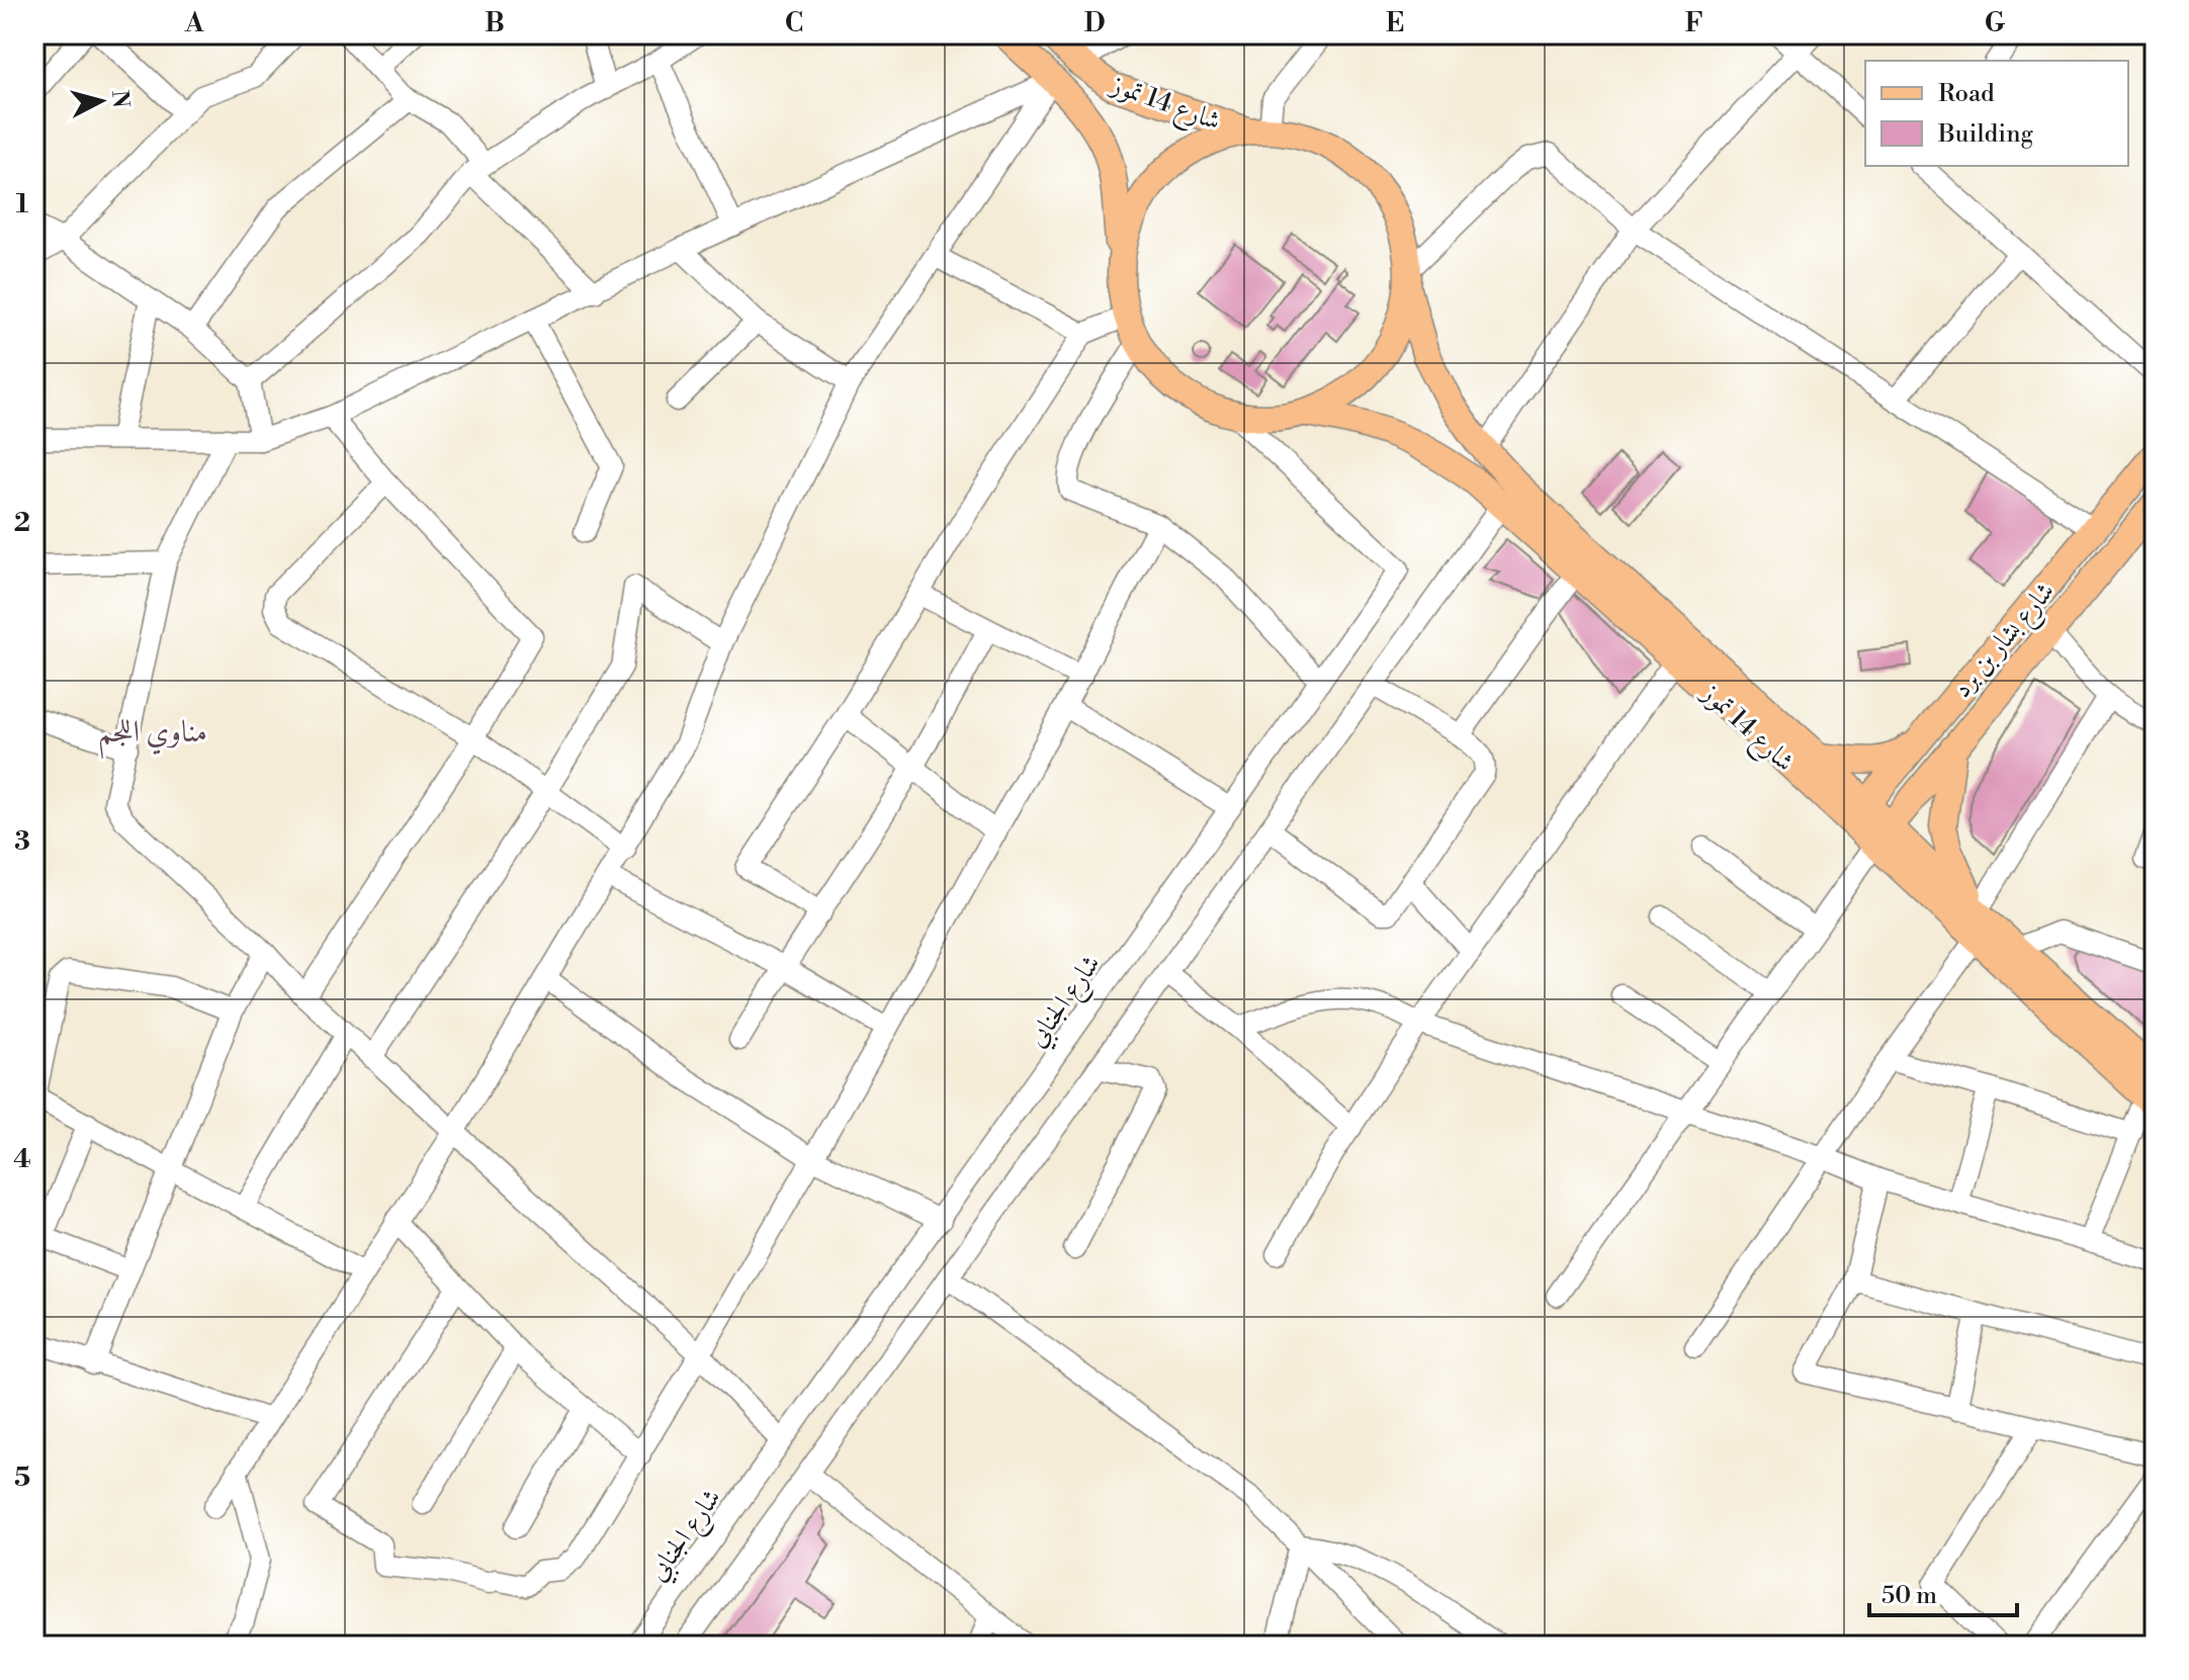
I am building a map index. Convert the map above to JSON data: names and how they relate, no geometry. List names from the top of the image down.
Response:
{
  "streets": {
    "main road": ["شارع 14 تموز", "شارع بشار بن برد"],
    "street": ["شارع الجنابي"]
  },
  "crossings": [
    ["شارع 14 تموز", "شارع بشار بن برد"],
    ["شارع 14 تموز", "شارع الجنابي"]
  ],
  "districts": ["مناوي اللجم"],
  "legend": ["Road", "Building"],
  "scale_bar": "50 m",
  "north": "right",
  "grid": {
    "columns": [
      "A",
      "B",
      "C",
      "D",
      "E",
      "F",
      "G"
    ],
    "rows": [
      "1",
      "2",
      "3",
      "4",
      "5"
    ]
  }
}
